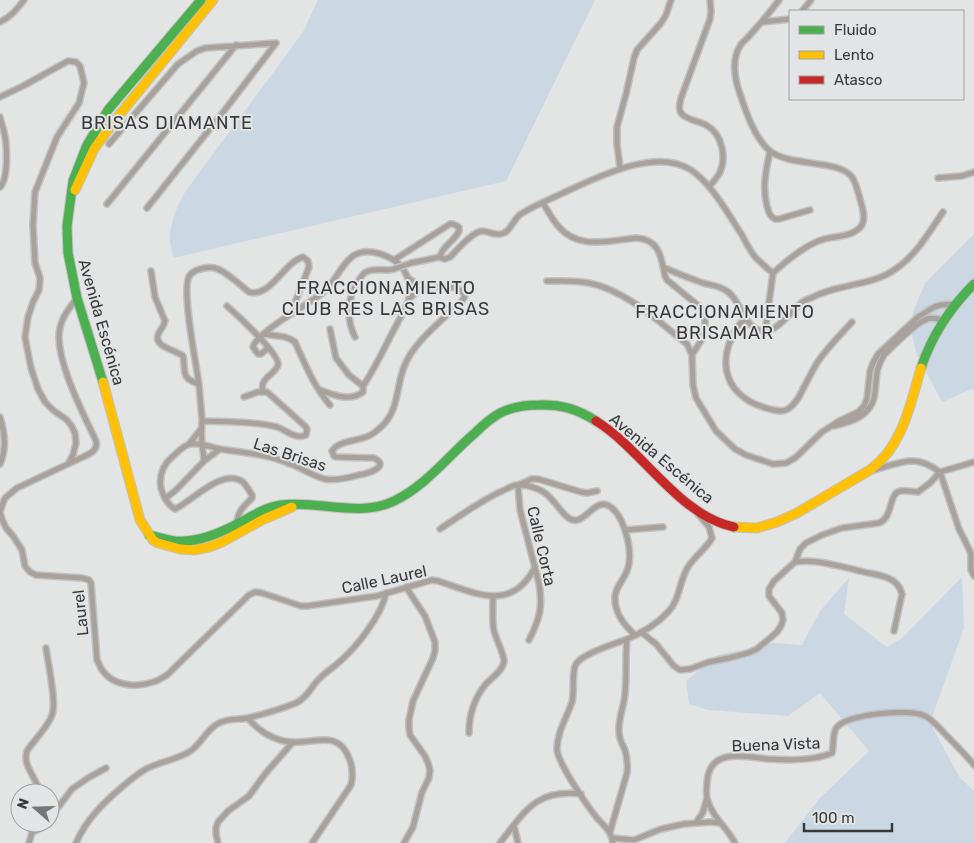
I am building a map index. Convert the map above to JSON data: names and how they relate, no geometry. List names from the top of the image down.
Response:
{
  "streets": {
    "main road": ["Avenida Escénica"],
    "street": [
      "Las Brisas",
      "Calle Corta",
      "Calle Laurel",
      "Laurel",
      "Buena Vista"
    ]
  },
  "crossings": [
    ["Avenida Escénica", "Laurel"],
    ["Calle Corta", "Calle Laurel"],
    ["Calle Laurel", "Laurel"]
  ],
  "districts": ["BRISAS DIAMANTE", "FRACCIONAMIENTO CLUB RES LAS BRISAS", "FRACCIONAMIENTO BRISAMAR"],
  "legend": ["Fluido", "Lento", "Atasco"],
  "scale_bar": "100 m",
  "north": "left"
}
